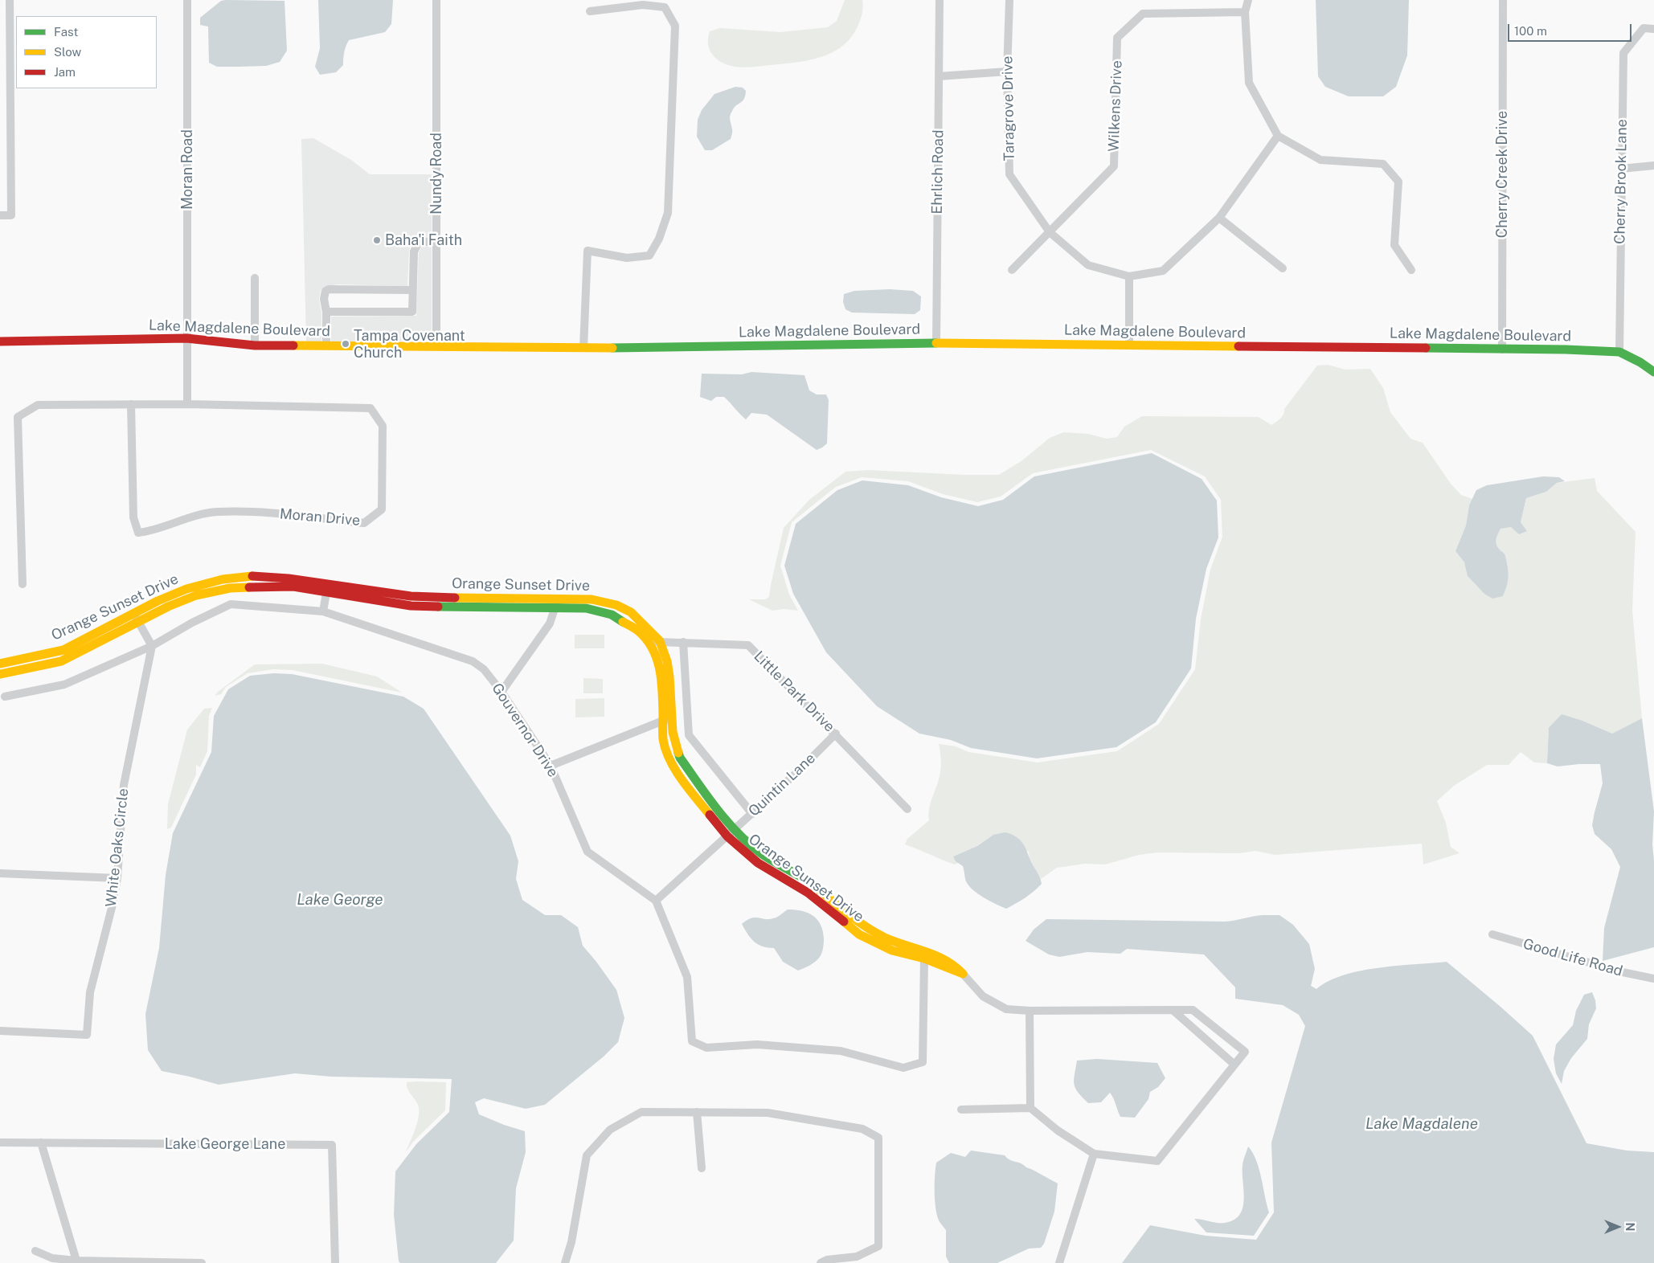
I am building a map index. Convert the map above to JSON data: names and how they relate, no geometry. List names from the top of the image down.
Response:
{
  "streets": {
    "street": [
      "Wilkens Drive",
      "Taragrove Drive",
      "Moran Road",
      "Ehrlich Road",
      "Nundy Road",
      "Cherry Creek Drive",
      "Cherry Brook Lane",
      "Lake Magdalene Boulevard",
      "Moran Drive",
      "Orange Sunset Drive",
      "Little Park Drive",
      "Gouvernor Drive",
      "Quintin Lane",
      "White Oaks Circle",
      "Good Life Road",
      "Lake George Lane"
    ]
  },
  "crossings": [
    ["Wilkens Drive", "Taragrove Drive"],
    ["Moran Road", "Lake Magdalene Boulevard"],
    ["Moran Road", "Moran Drive"],
    ["Ehrlich Road", "Lake Magdalene Boulevard"],
    ["Nundy Road", "Lake Magdalene Boulevard"],
    ["Cherry Creek Drive", "Lake Magdalene Boulevard"],
    ["Cherry Brook Lane", "Lake Magdalene Boulevard"],
    ["Orange Sunset Drive", "Little Park Drive"],
    ["Orange Sunset Drive", "Quintin Lane"],
    ["Little Park Drive", "Quintin Lane"],
    ["Gouvernor Drive", "Quintin Lane"],
    ["Gouvernor Drive", "White Oaks Circle"]
  ],
  "water": ["Lake George", "Lake Magdalene"],
  "places": ["Baha'i Faith", "Tampa Covenant Church"],
  "legend": ["Fast", "Slow", "Jam"],
  "scale_bar": "100 m",
  "north": "right"
}
